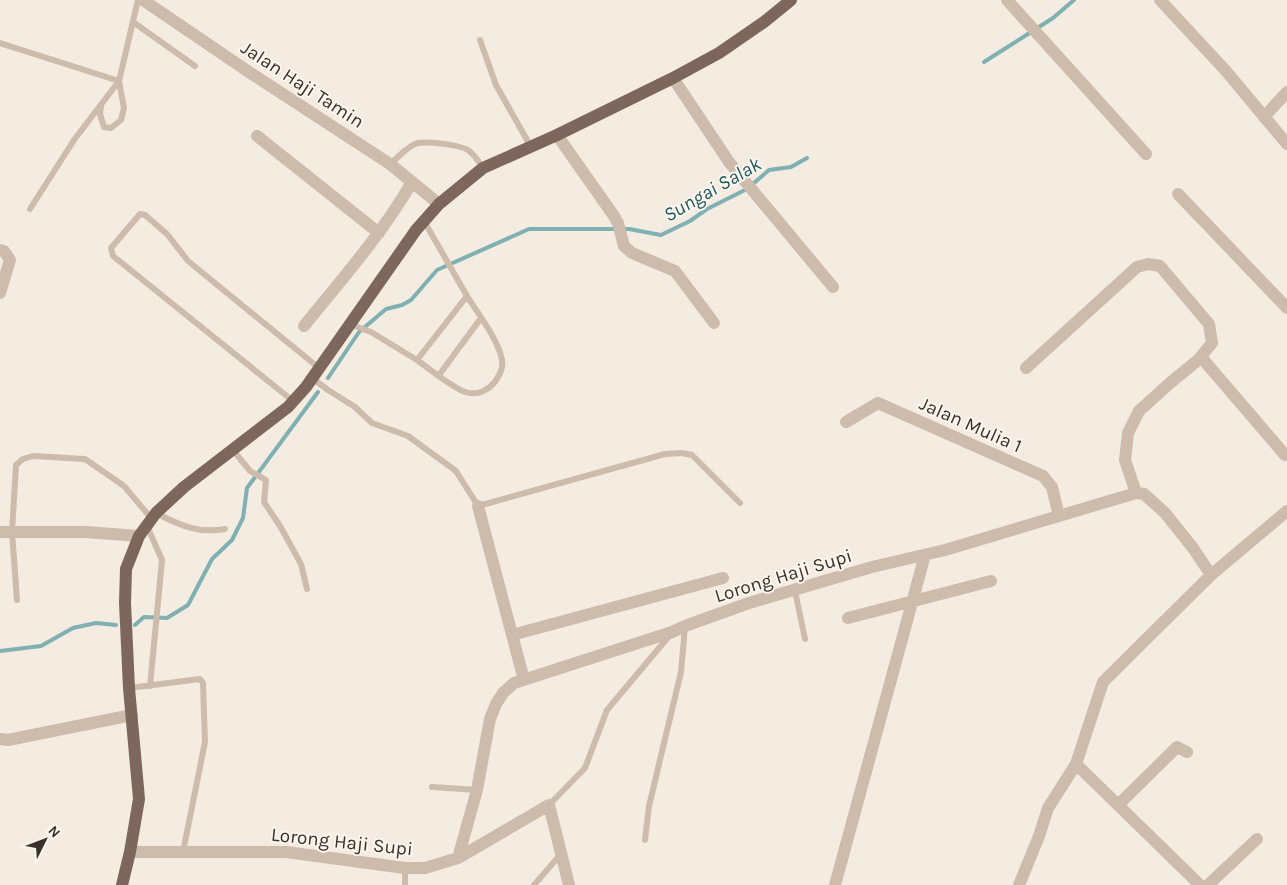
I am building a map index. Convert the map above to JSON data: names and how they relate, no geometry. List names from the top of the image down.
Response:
{
  "streets": {
    "street": ["Jalan Haji Tamin", "Jalan Mulia 1", "Lorong Haji Supi"]
  },
  "crossings": [
    ["Jalan Mulia 1", "Lorong Haji Supi"]
  ],
  "water": ["Sungai Salak"],
  "north": "top right"
}
